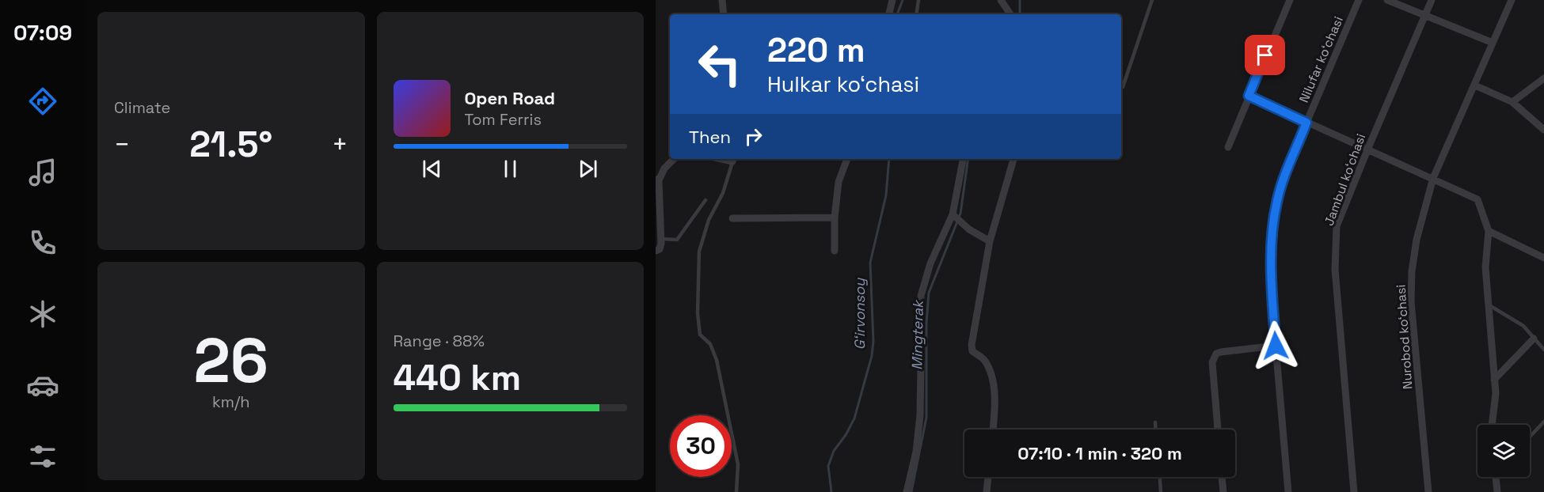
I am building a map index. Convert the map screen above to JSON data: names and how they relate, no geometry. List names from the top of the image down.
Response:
{
  "streets": {
    "street": ["Nilufar koʻchasi", "Jambul koʻchasi", "Nurobod koʻchasi"]
  },
  "water": ["G‘irvonsoy", "Mingterak"],
  "page": {
    "tabs": "07:09",
    "tile": [
      "Climate",
      ["26", "km/h"],
      ["Range · 88%", "440 km"]
    ],
    "turn": ["220 m", "Hulkar koʻchasi"],
    "song": ["Open Road", "Tom Ferris"],
    "then": "Then",
    "heat": ["−", "21.5°", "+"],
    "limit": "30",
    "trip": "07:10 · 1 min · 320 m"
  }
}
